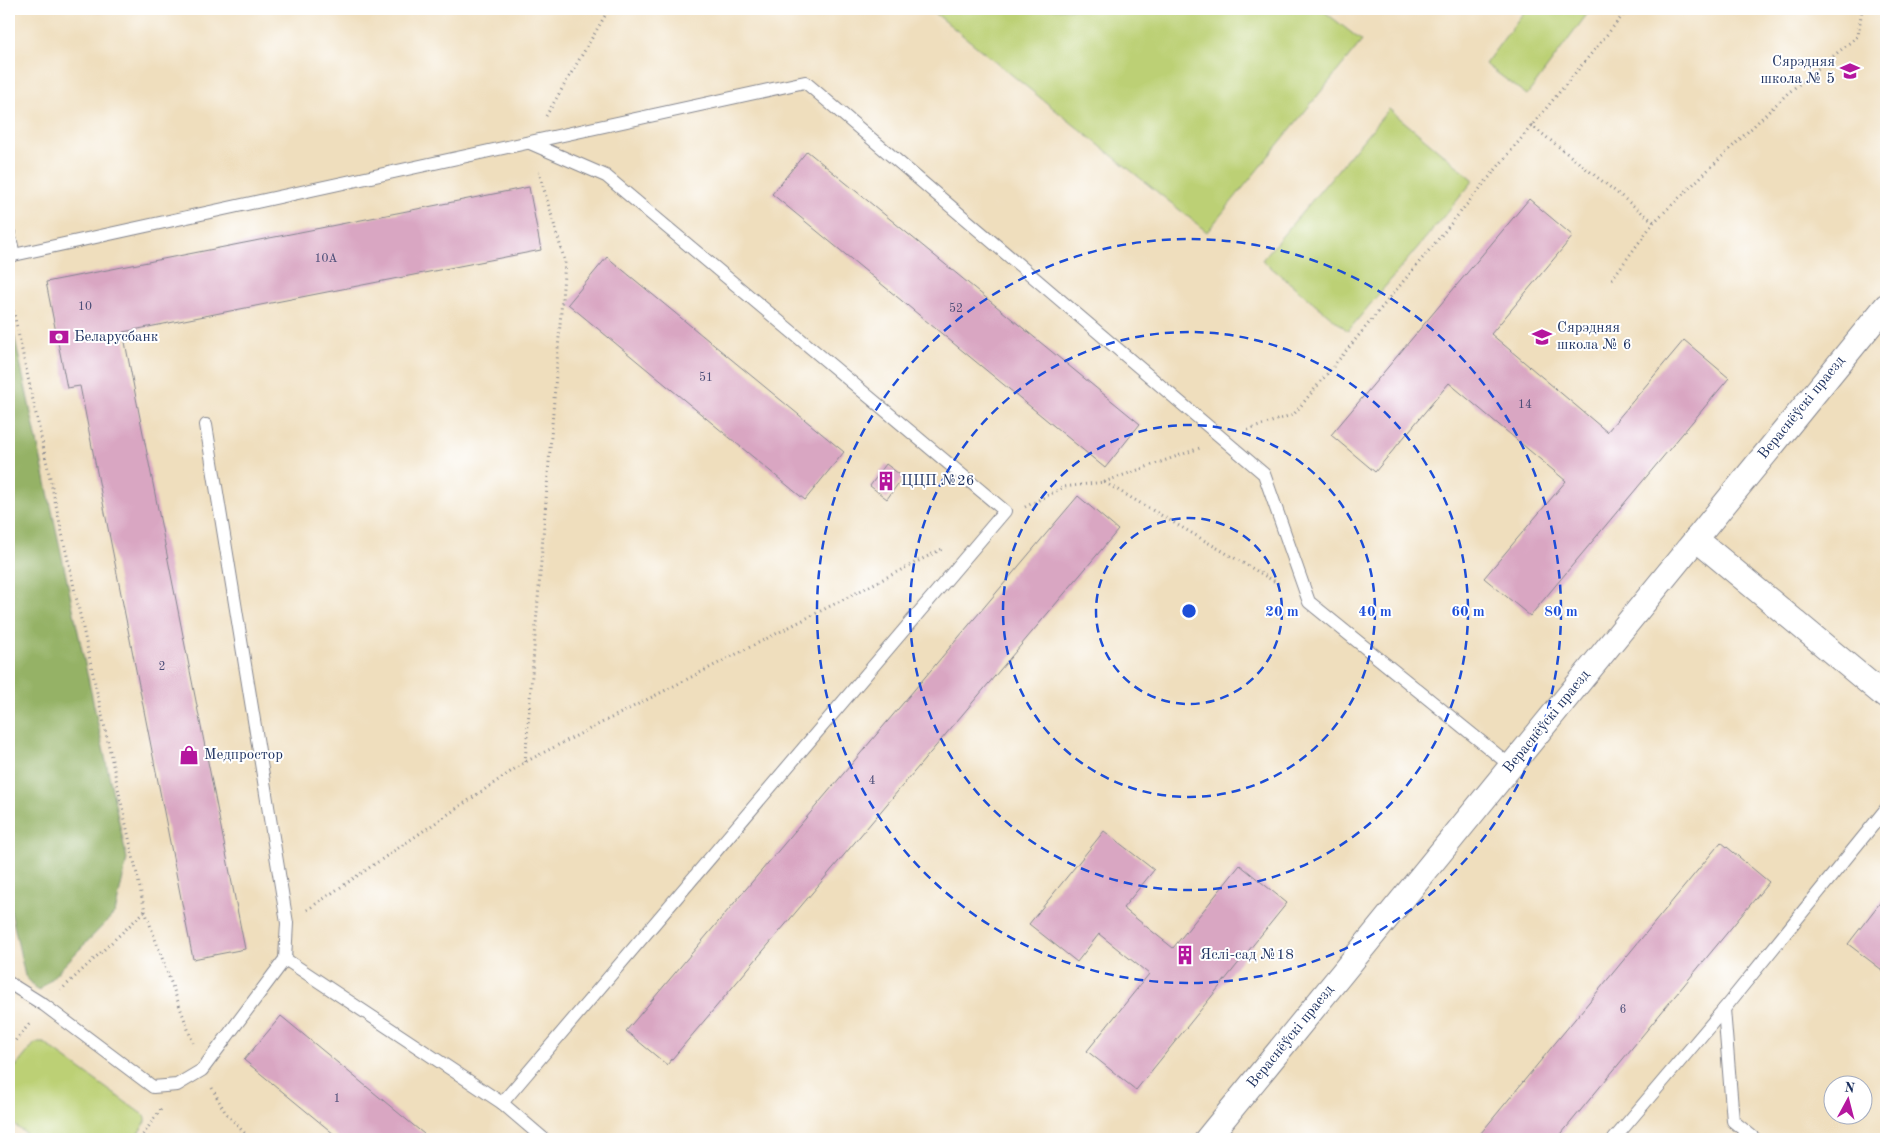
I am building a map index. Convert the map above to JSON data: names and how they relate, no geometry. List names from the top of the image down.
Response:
{
  "streets": {
    "street": ["Вераснёўскі праезд"]
  },
  "places": {
    "school or university": ["Сярэдняя школа № 5", "Сярэдняя школа № 6"],
    "bank": ["Беларусбанк"],
    "building": ["ЦЦП №26", "Яслі-сад №18"],
    "shop": ["Медпростор"]
  },
  "house_numbers": [
    "10А",
    "10",
    "52",
    "51",
    "14",
    "2",
    "4",
    "6",
    "1"
  ],
  "north": "top",
  "rings": [
    "20 m",
    "40 m",
    "60 m",
    "80 m"
  ]
}
